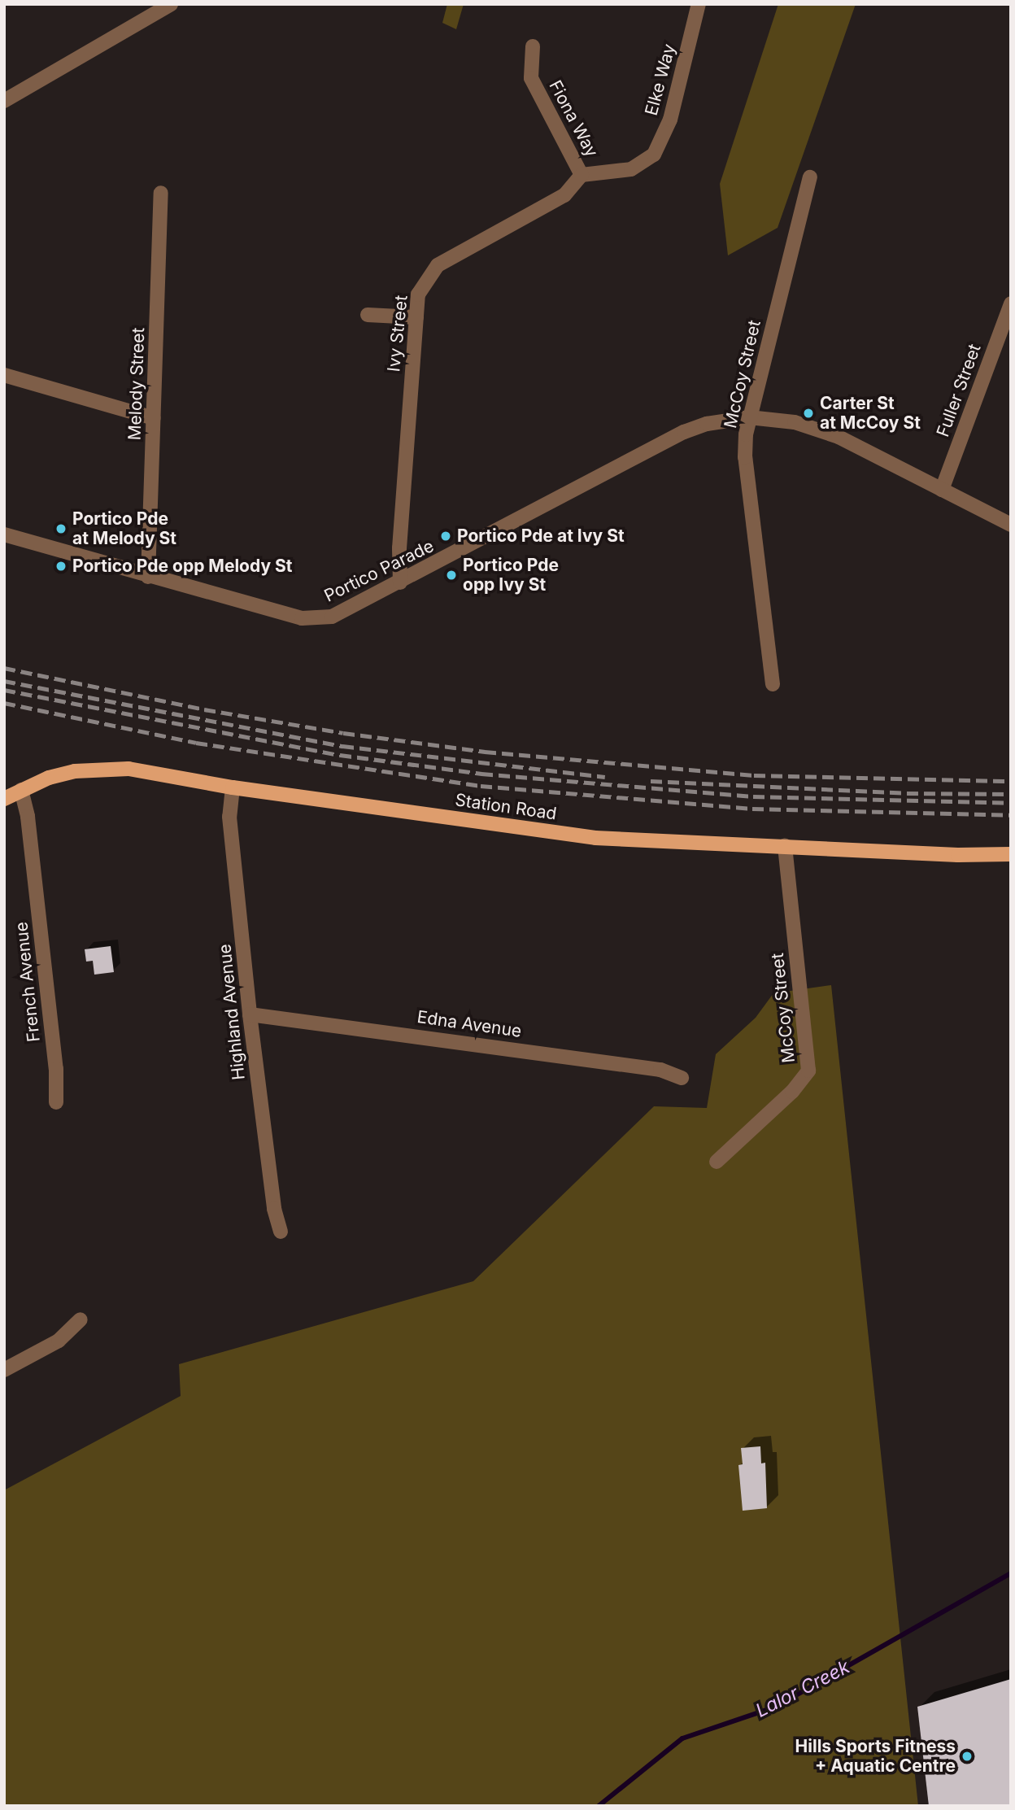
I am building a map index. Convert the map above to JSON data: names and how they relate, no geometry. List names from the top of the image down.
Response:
{
  "streets": {
    "main road": ["Station Road"],
    "street": [
      "Elke Way",
      "Fiona Way",
      "Ivy Street",
      "McCoy Street",
      "Melody Street",
      "Fuller Street",
      "Portico Parade",
      "French Avenue",
      "Highland Avenue",
      "Edna Avenue"
    ]
  },
  "crossings": [
    ["Elke Way", "Fiona Way"],
    ["Elke Way", "Ivy Street"],
    ["Fiona Way", "Ivy Street"],
    ["Ivy Street", "Portico Parade"],
    ["McCoy Street", "Portico Parade"],
    ["McCoy Street", "Station Road"],
    ["Melody Street", "Portico Parade"],
    ["Fuller Street", "Portico Parade"],
    ["Station Road", "French Avenue"],
    ["Station Road", "Highland Avenue"],
    ["Highland Avenue", "Edna Avenue"]
  ],
  "water": ["Lalor Creek"],
  "places": [
    "Carter St at McCoy St",
    "Portico Pde at Melody St",
    "Portico Pde at Ivy St",
    "Portico Pde opp Melody St",
    "Portico Pde opp Ivy St",
    "Hills Sports Fitness + Aquatic Centre"
  ]
}
